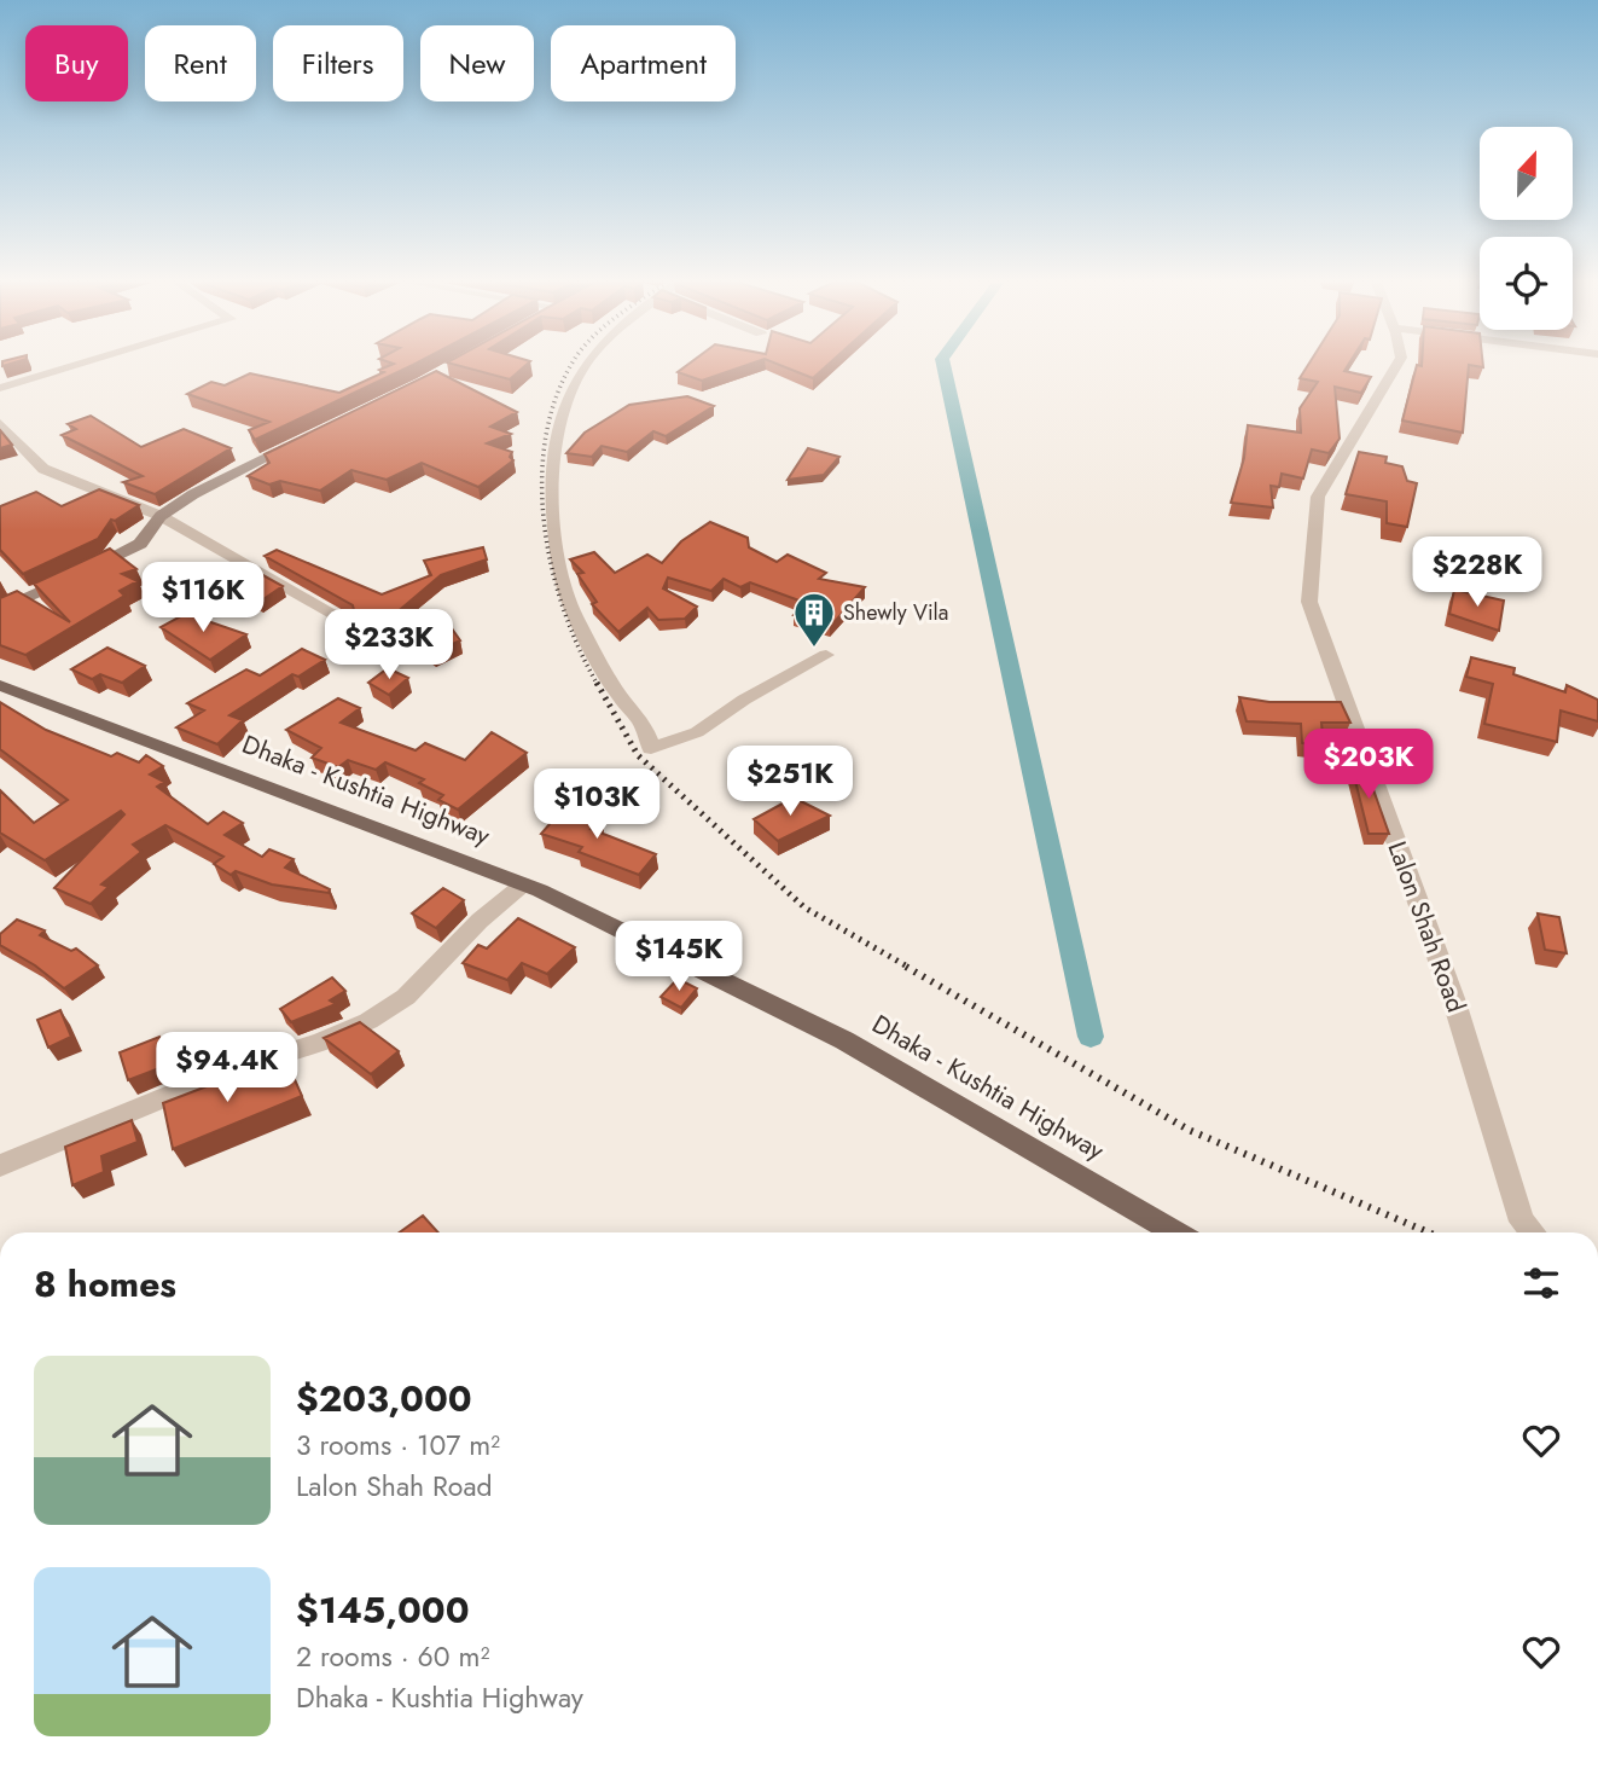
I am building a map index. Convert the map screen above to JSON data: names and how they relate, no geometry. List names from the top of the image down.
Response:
{
  "streets": {
    "main road": ["Dhaka - Kushtia Highway"],
    "street": ["Lalon Shah Road"]
  },
  "places": {
    "building": ["Shewly Vila"]
  },
  "north": "top",
  "page": {
    "chip": [
      "Buy",
      "Rent",
      "Filters",
      "New",
      "Apartment"
    ],
    "price": [
      "$228K",
      "$116K",
      "$233K",
      "$203K",
      "$251K",
      "$103K",
      "$145K",
      "$94.4K"
    ],
    "heading": "8 homes",
    "list": [
      {
        "name": "$203,000",
        "note": "3 rooms · 107 m² · Lalon Shah Road"
      },
      {
        "name": "$145,000",
        "note": "2 rooms · 60 m² · Dhaka - Kushtia Highway"
      }
    ]
  }
}
